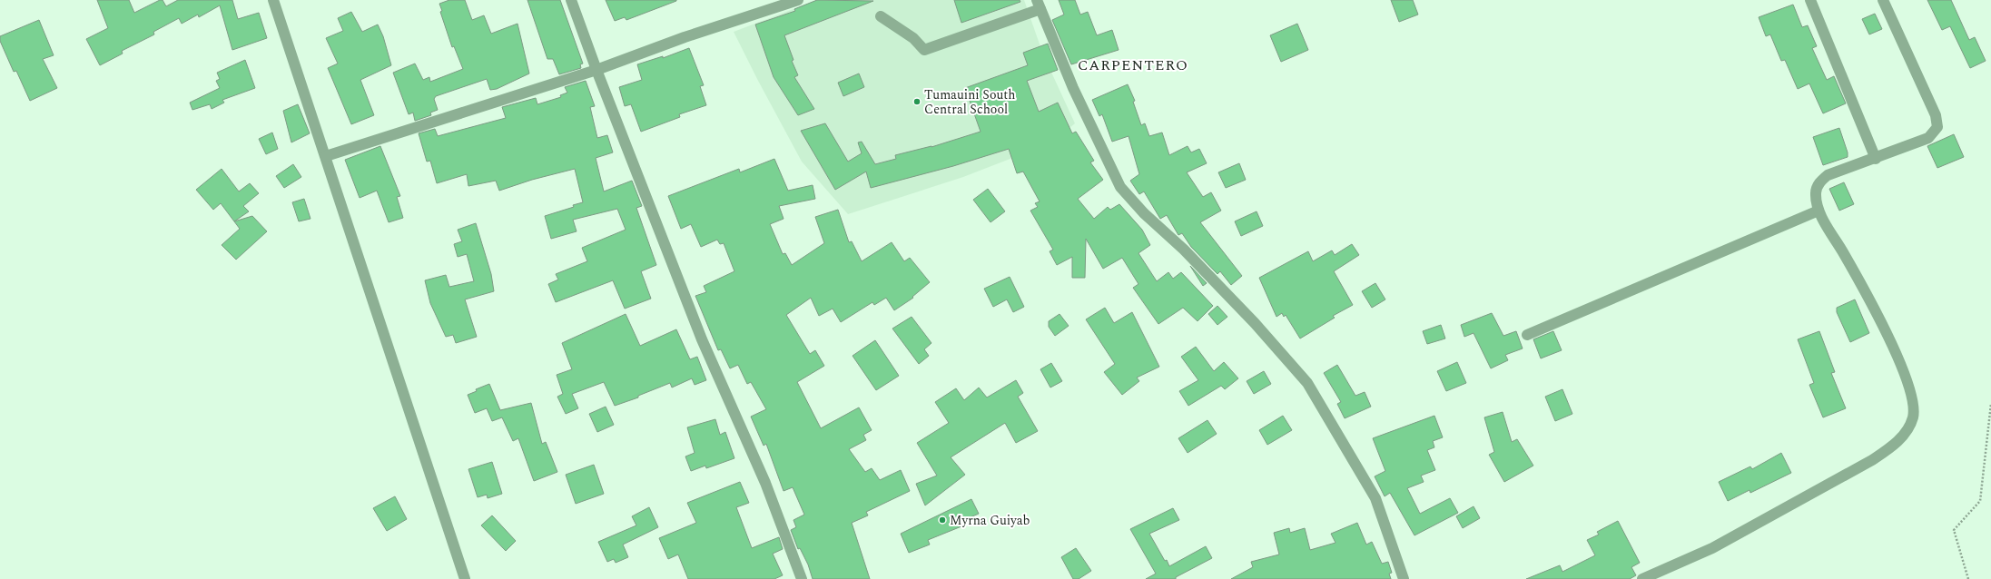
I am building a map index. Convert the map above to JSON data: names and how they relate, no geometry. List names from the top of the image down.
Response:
{
  "districts": ["CARPENTERO"],
  "places": ["Tumauini South Central School", "Myrna Guiyab"]
}
